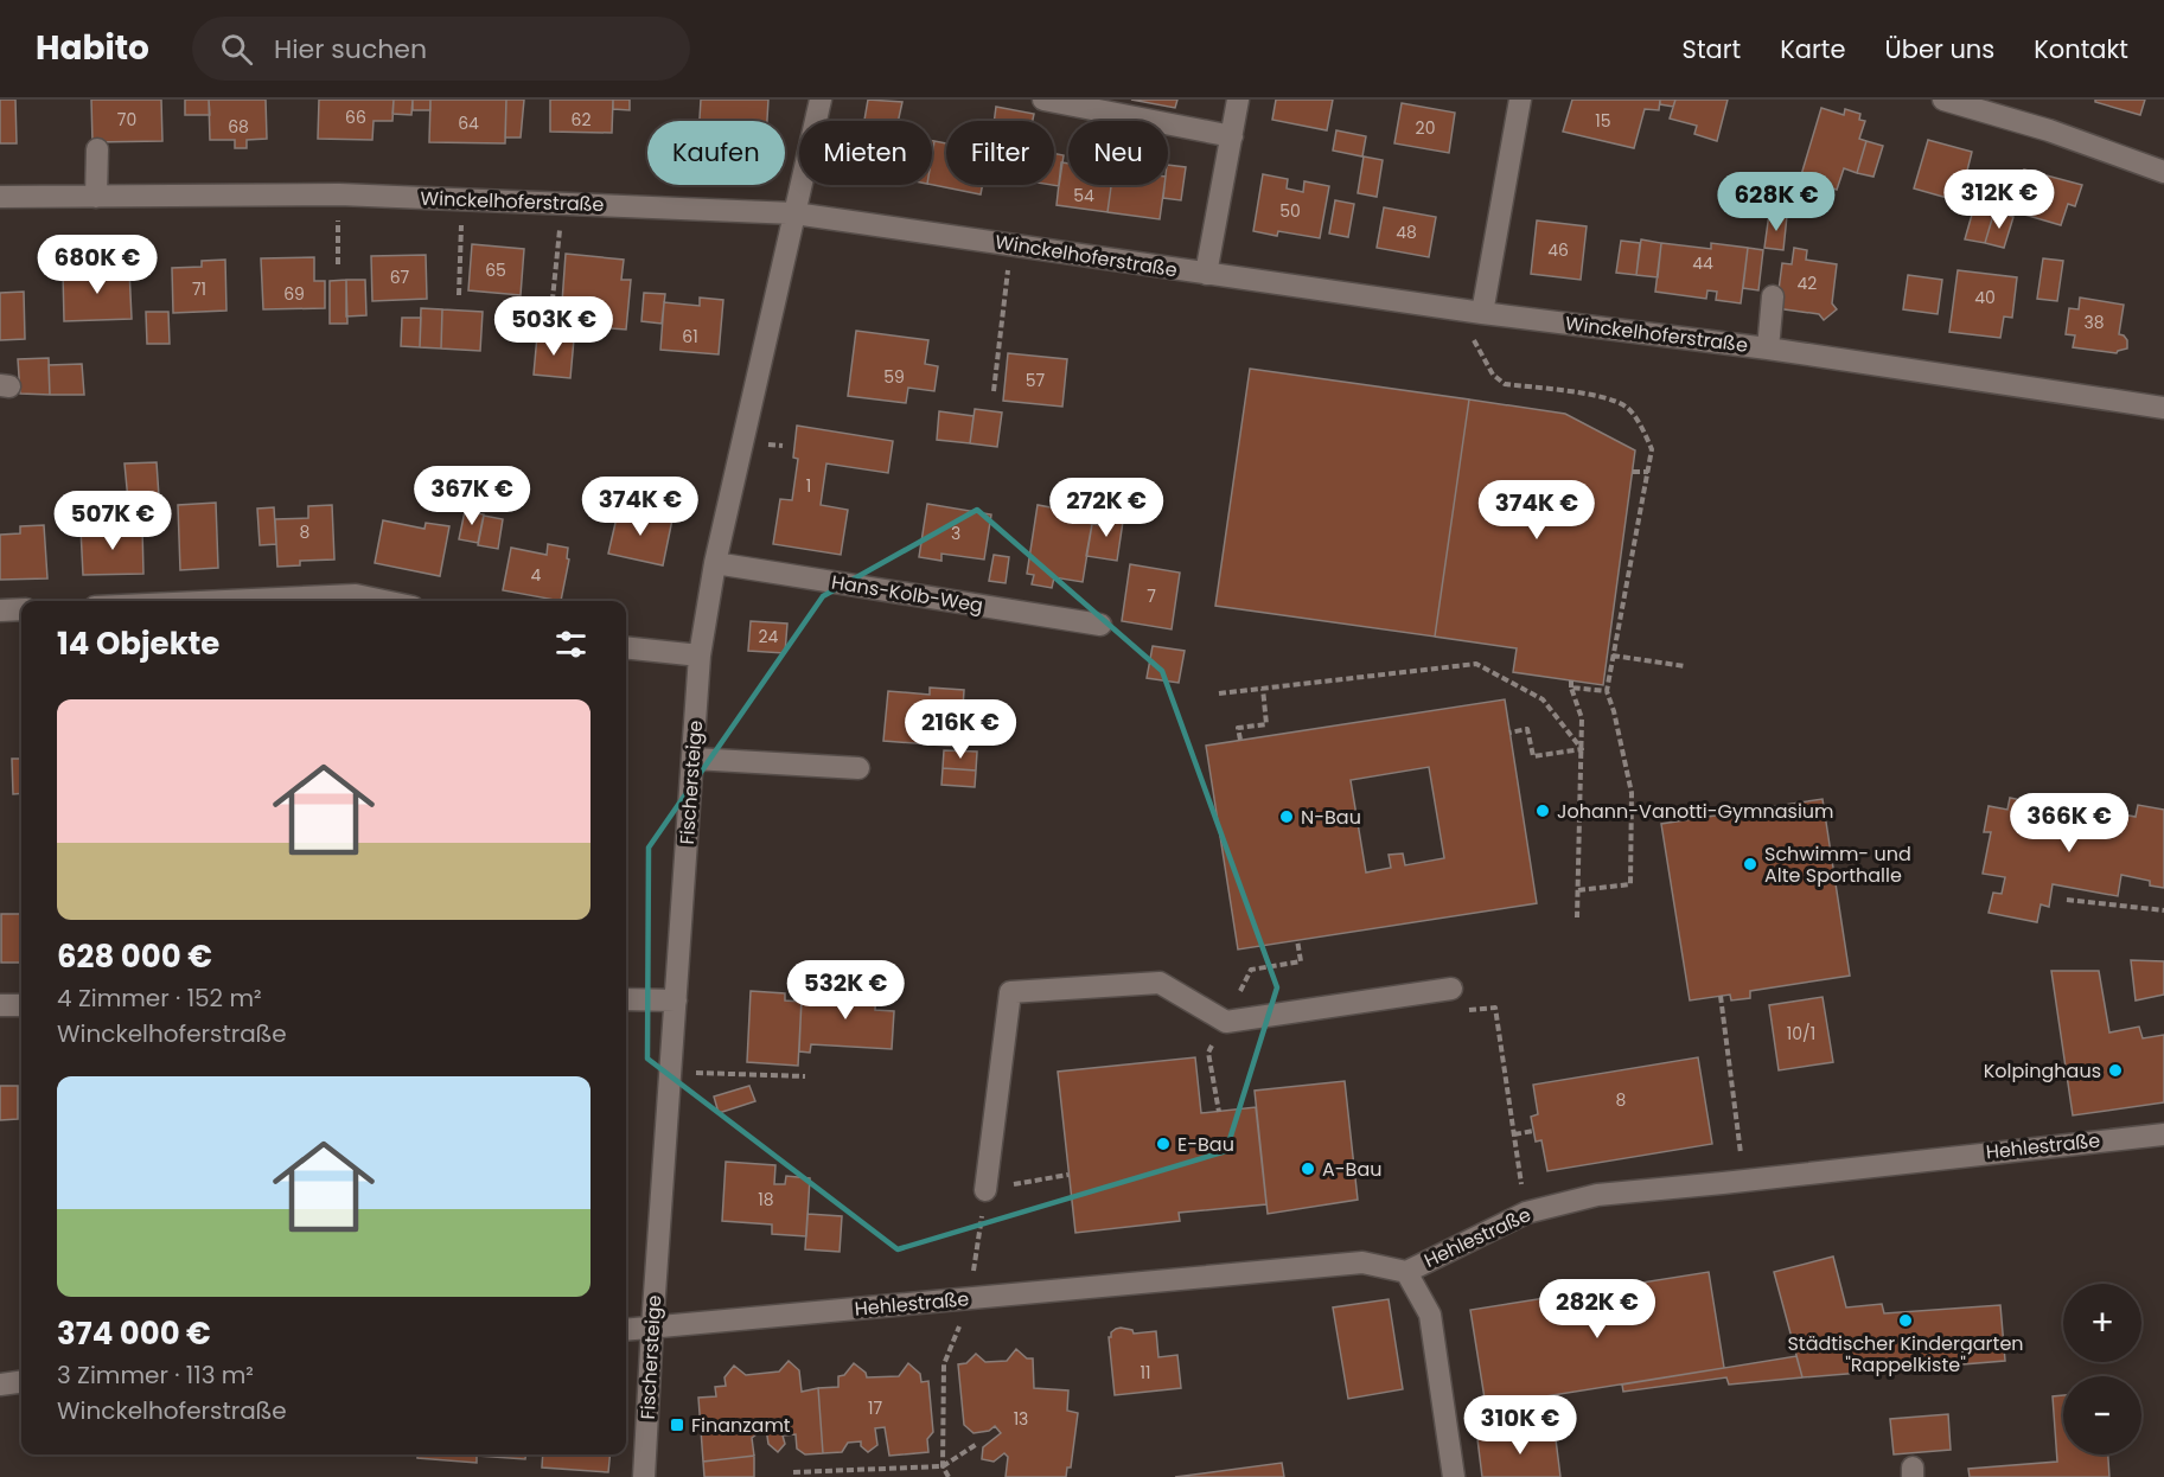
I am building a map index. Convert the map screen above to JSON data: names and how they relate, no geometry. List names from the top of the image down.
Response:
{
  "streets": {
    "street": [
      "Winckelhoferstraße",
      "Hans-Kolb-Weg",
      "Fischersteige",
      "Hehlestraße"
    ]
  },
  "crossings": [
    ["Winckelhoferstraße", "Fischersteige"],
    ["Hans-Kolb-Weg", "Fischersteige"],
    ["Fischersteige", "Hehlestraße"]
  ],
  "places": {
    "other": [
      "Johann-Vanotti-Gymnasium",
      "N-Bau",
      "Schwimm- und Alte Sporthalle",
      "Kolpinghaus",
      "E-Bau",
      "A-Bau",
      "Städtischer Kindergarten \"Rappelkiste\""
    ],
    "transit": ["Finanzamt"]
  },
  "house_numbers": [
    "66",
    "70",
    "62",
    "15",
    "64",
    "68",
    "20",
    "54",
    "50",
    "48",
    "46",
    "44",
    "65",
    "67",
    "42",
    "71",
    "69",
    "40",
    "38",
    "61",
    "59",
    "57",
    "1",
    "8",
    "3",
    "4",
    "7",
    "24",
    "10/1",
    "8",
    "18",
    "11",
    "17",
    "13"
  ],
  "page": {
    "header": "Habito",
    "search": "Hier suchen",
    "nav": [
      "Start",
      "Karte",
      "Über uns",
      "Kontakt"
    ],
    "chip": [
      "Kaufen",
      "Mieten",
      "Filter",
      "Neu"
    ],
    "price": [
      "312K €",
      "628K €",
      "680K €",
      "503K €",
      "367K €",
      "374K €",
      "272K €",
      "374K €",
      "507K €",
      "216K €",
      "366K €",
      "532K €",
      "282K €",
      "310K €"
    ],
    "heading": "14 Objekte",
    "list": [
      {
        "name": "628 000 €",
        "note": "4 Zimmer · 152 m² · Winckelhoferstraße"
      },
      {
        "name": "374 000 €",
        "note": "3 Zimmer · 113 m² · Winckelhoferstraße"
      }
    ],
    "map_buttons": ["+", "−"]
  }
}
